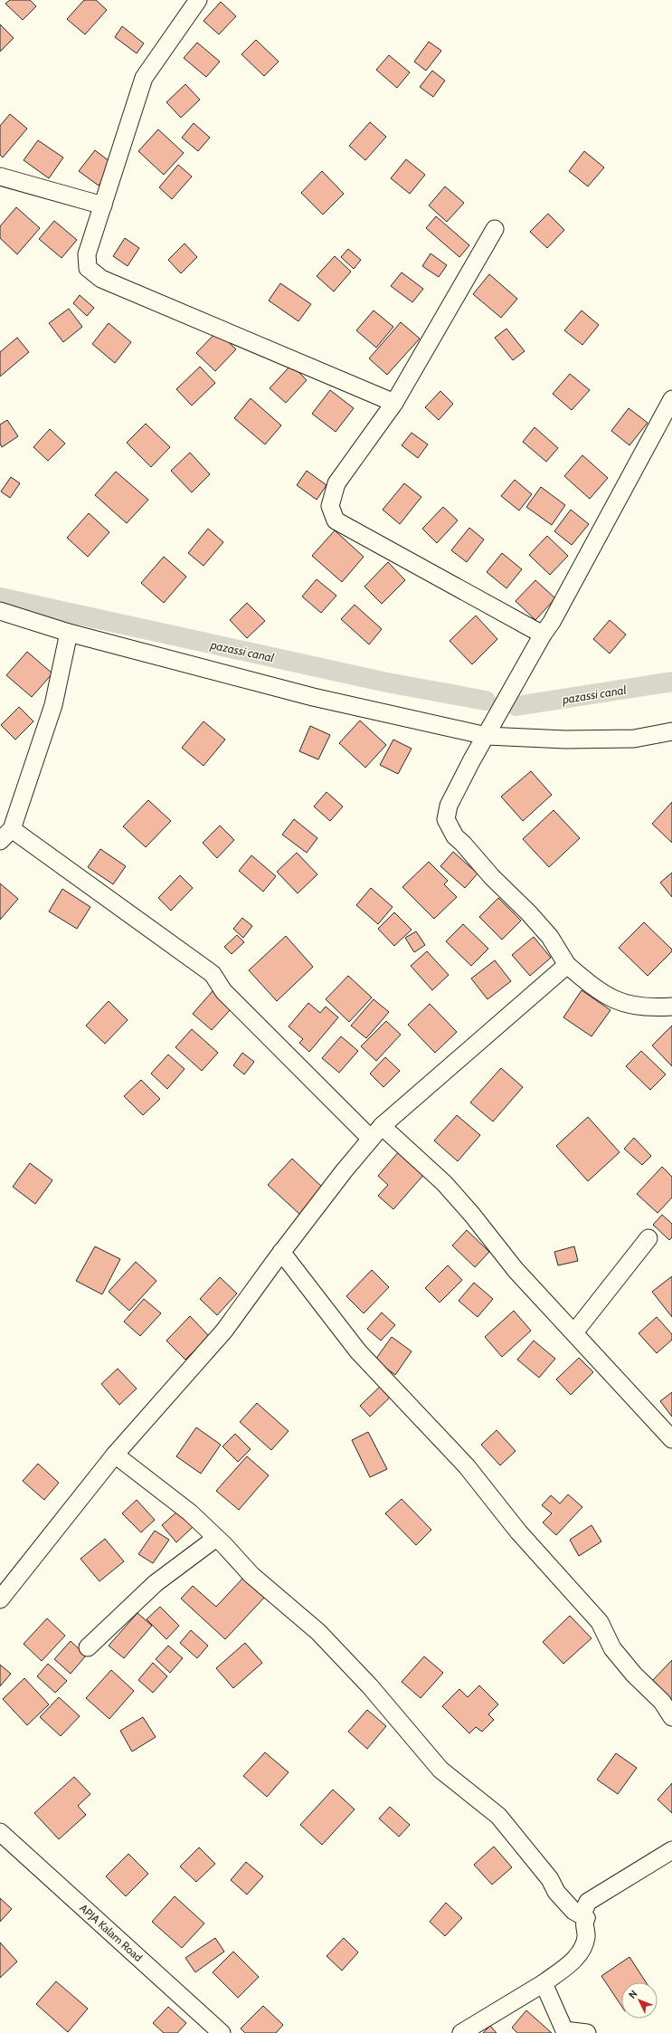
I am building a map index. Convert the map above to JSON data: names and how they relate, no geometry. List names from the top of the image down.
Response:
{
  "streets": {
    "street": ["APJA Kalam Road"]
  },
  "water": ["pazassi canal"],
  "north": "top left"
}
